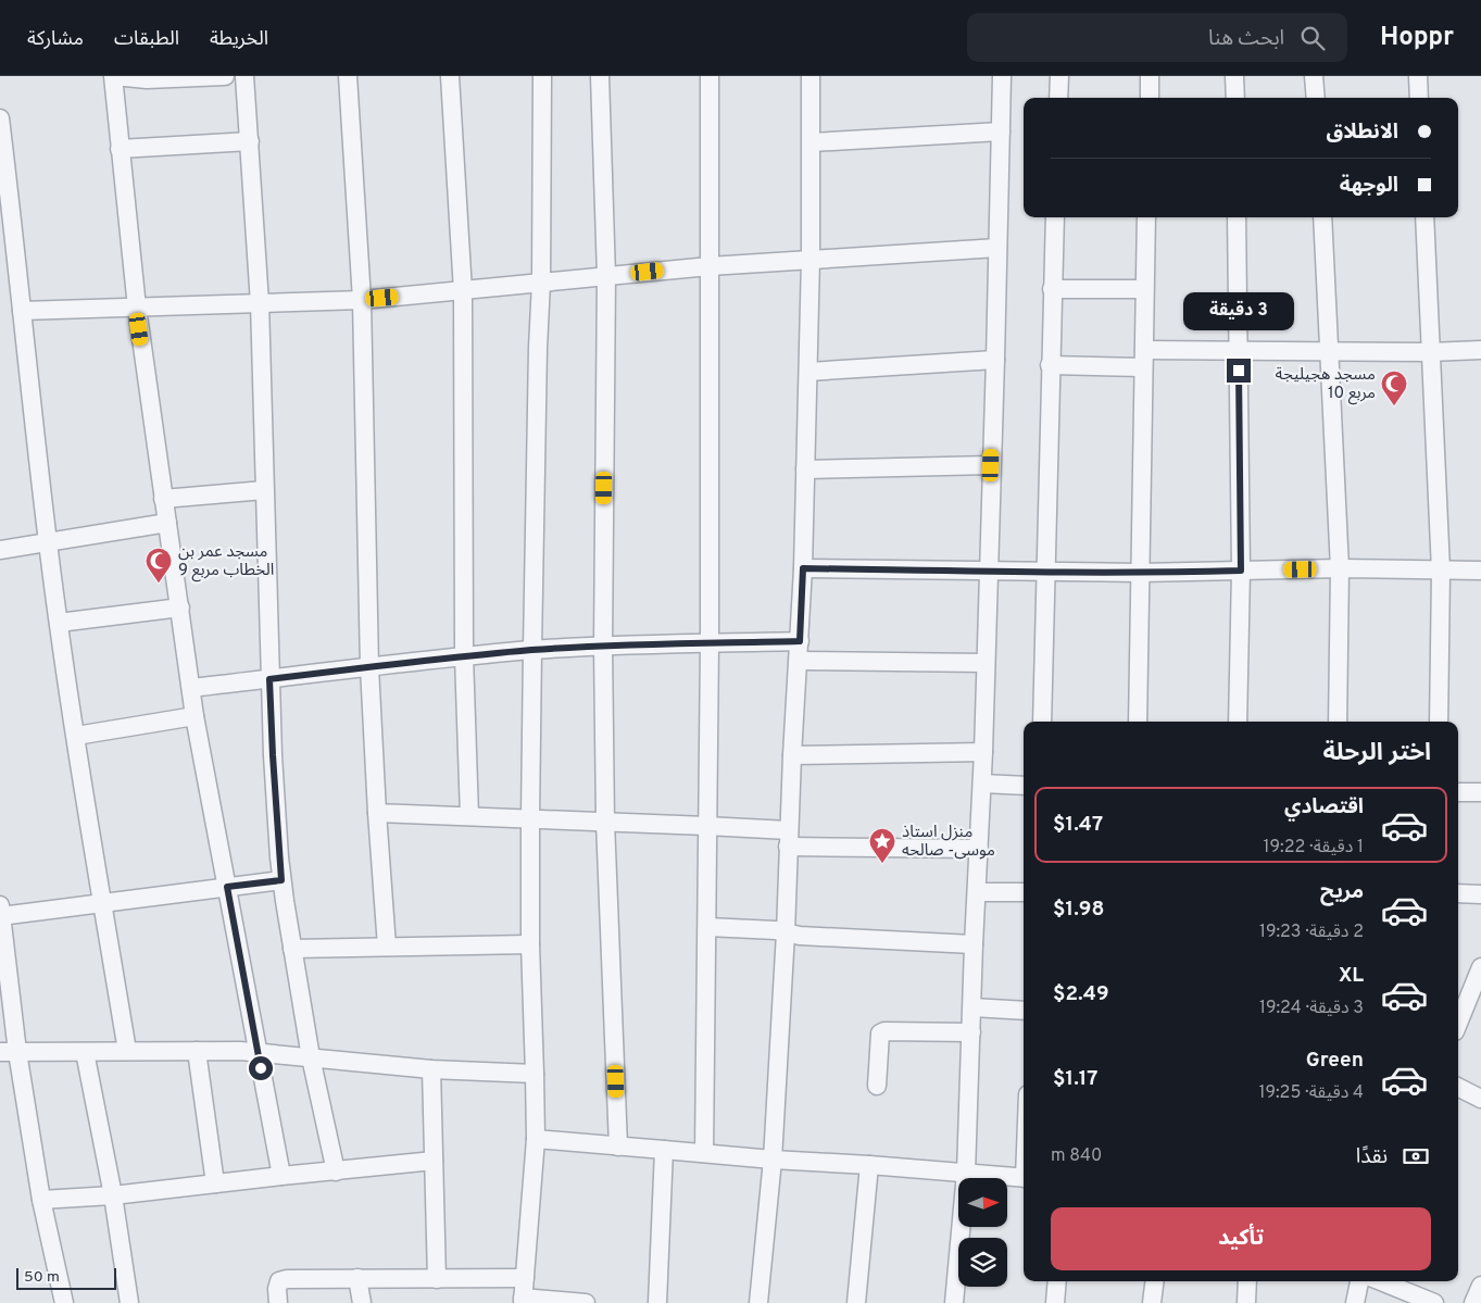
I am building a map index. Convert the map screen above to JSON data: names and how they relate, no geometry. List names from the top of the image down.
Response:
{
  "places": {
    "mosque": ["مسجد هجيليجة مربع 10", "مسجد عمر بن الخطاب مربع 9"],
    "place": ["منزل استاذ موسى- صالحه"]
  },
  "scale_bar": "50 m",
  "north": "right",
  "page": {
    "header": "Hoppr",
    "search": "ابحث هنا",
    "nav": ["الخريطة", "الطبقات", "مشاركة"],
    "banner": ["الانطلاق", "الوجهة"],
    "bubble": "3 دقيقة",
    "heading": "اختر الرحلة",
    "list": [
      {
        "name": "اقتصادي",
        "note": "1 دقيقة · 19:22",
        "value": "$1.47"
      },
      {
        "name": "مريح",
        "note": "2 دقيقة · 19:23",
        "value": "$1.98"
      },
      {
        "name": "XL",
        "note": "3 دقيقة · 19:24",
        "value": "$2.49"
      },
      {
        "name": "Green",
        "note": "4 دقيقة · 19:25",
        "value": "$1.17"
      }
    ],
    "pay": ["نقدًا", "840 m"],
    "buttons": "تأكيد",
    "scale": "50 m"
  }
}
